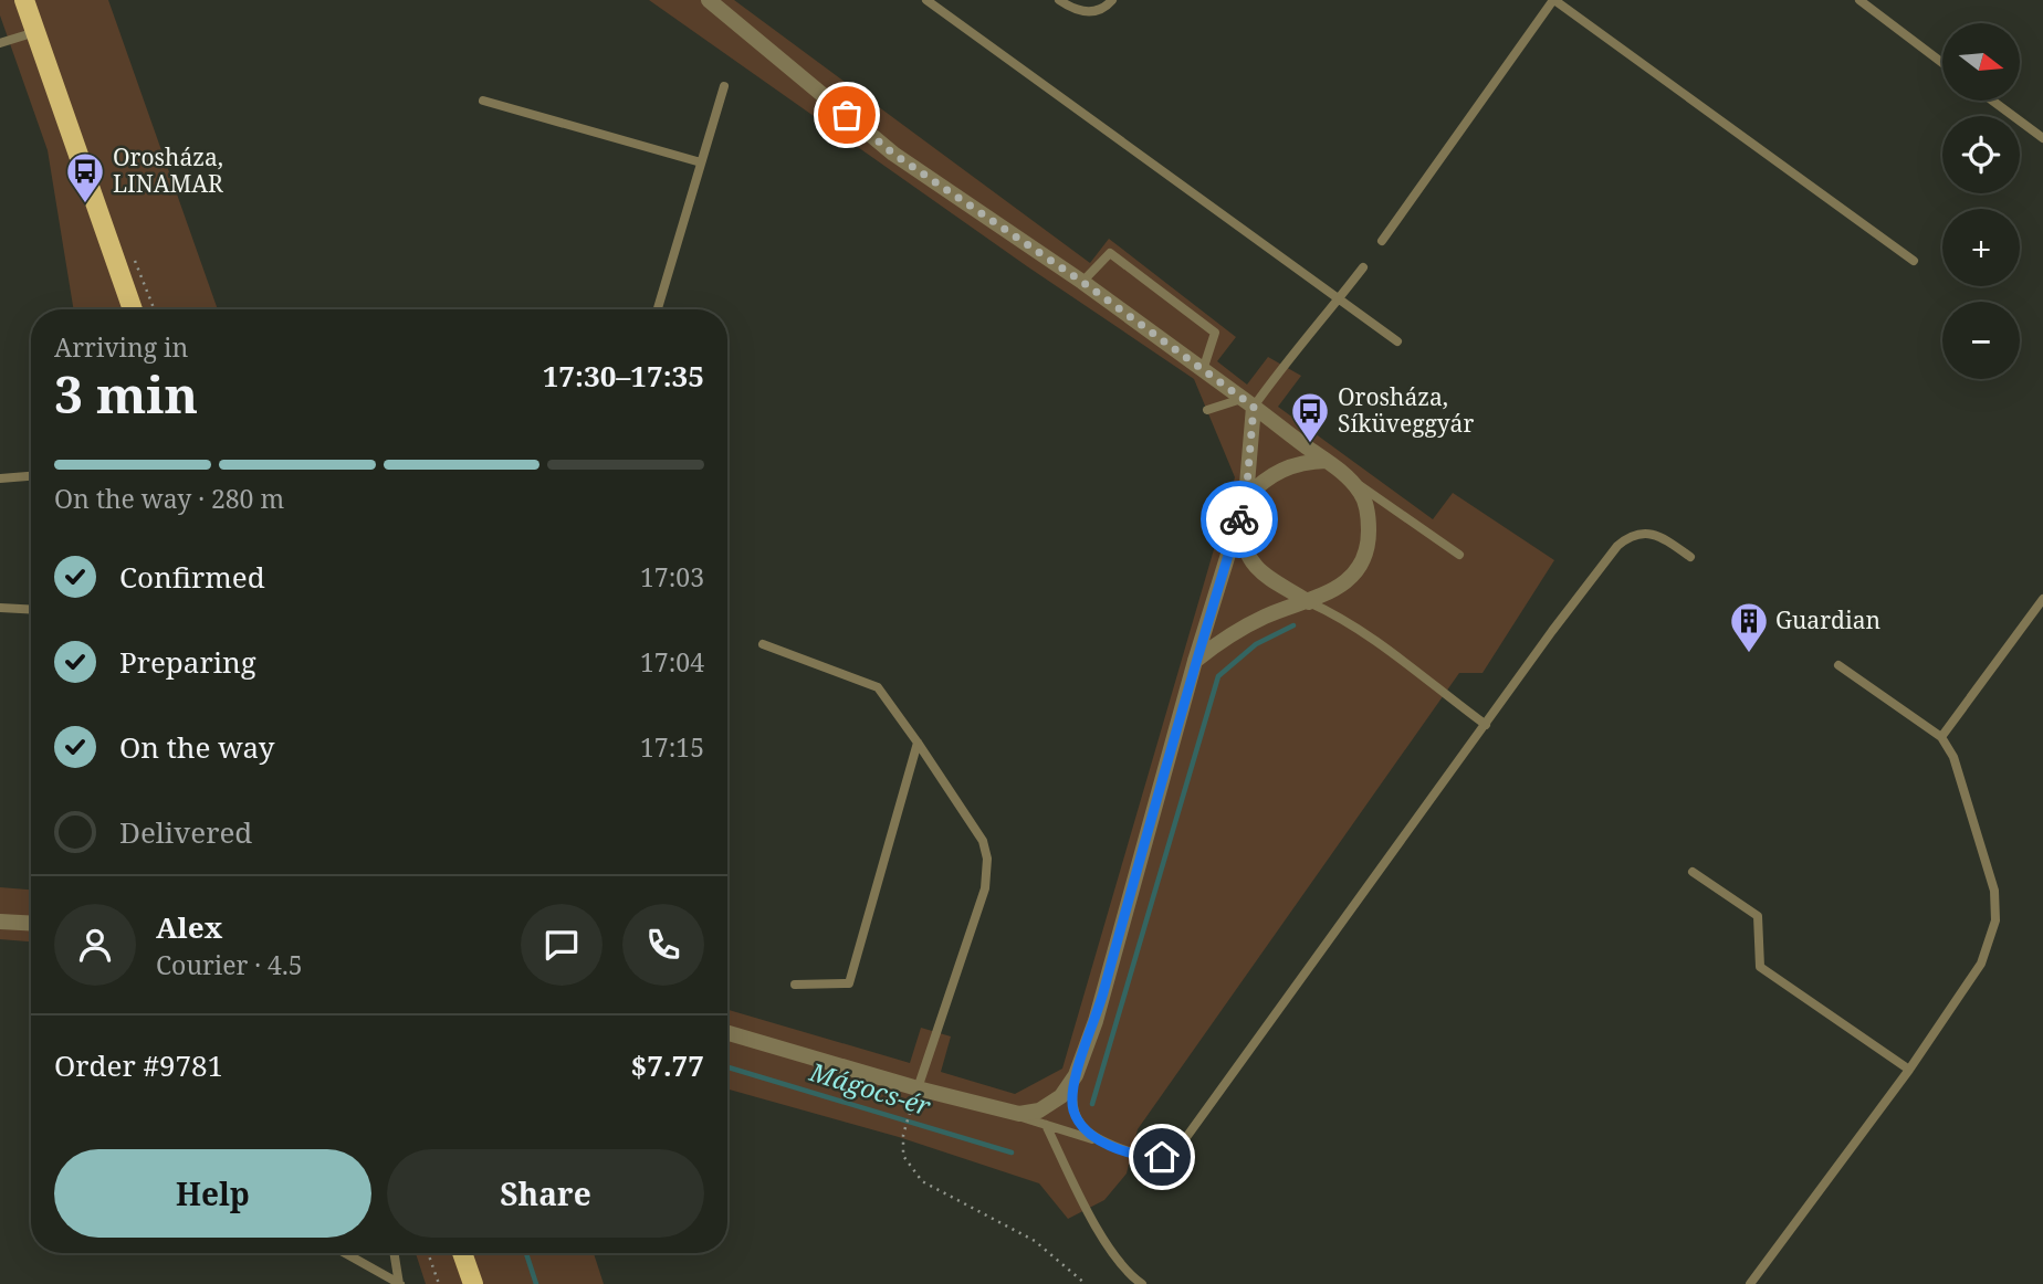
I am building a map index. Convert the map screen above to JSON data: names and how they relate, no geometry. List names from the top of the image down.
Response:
{
  "water": ["Mágocs-ér"],
  "places": {
    "bus stop": ["Orosháza, LINAMAR", "Orosháza, Síküveggyár"],
    "building": ["Guardian"]
  },
  "north": "right",
  "page": {
    "map_buttons": ["+", "−"],
    "heading": ["3 min", "Arriving in", "17:30–17:35"],
    "panel": [
      "Alex",
      "Courier · 4.5",
      "Order #9781",
      "$7.77"
    ],
    "bar": "On the way · 280 m",
    "list": [
      ["Confirmed", "17:03"],
      ["Preparing", "17:04"],
      ["On the way", "17:15"],
      "Delivered"
    ],
    "buttons": ["Help", "Share"]
  }
}
